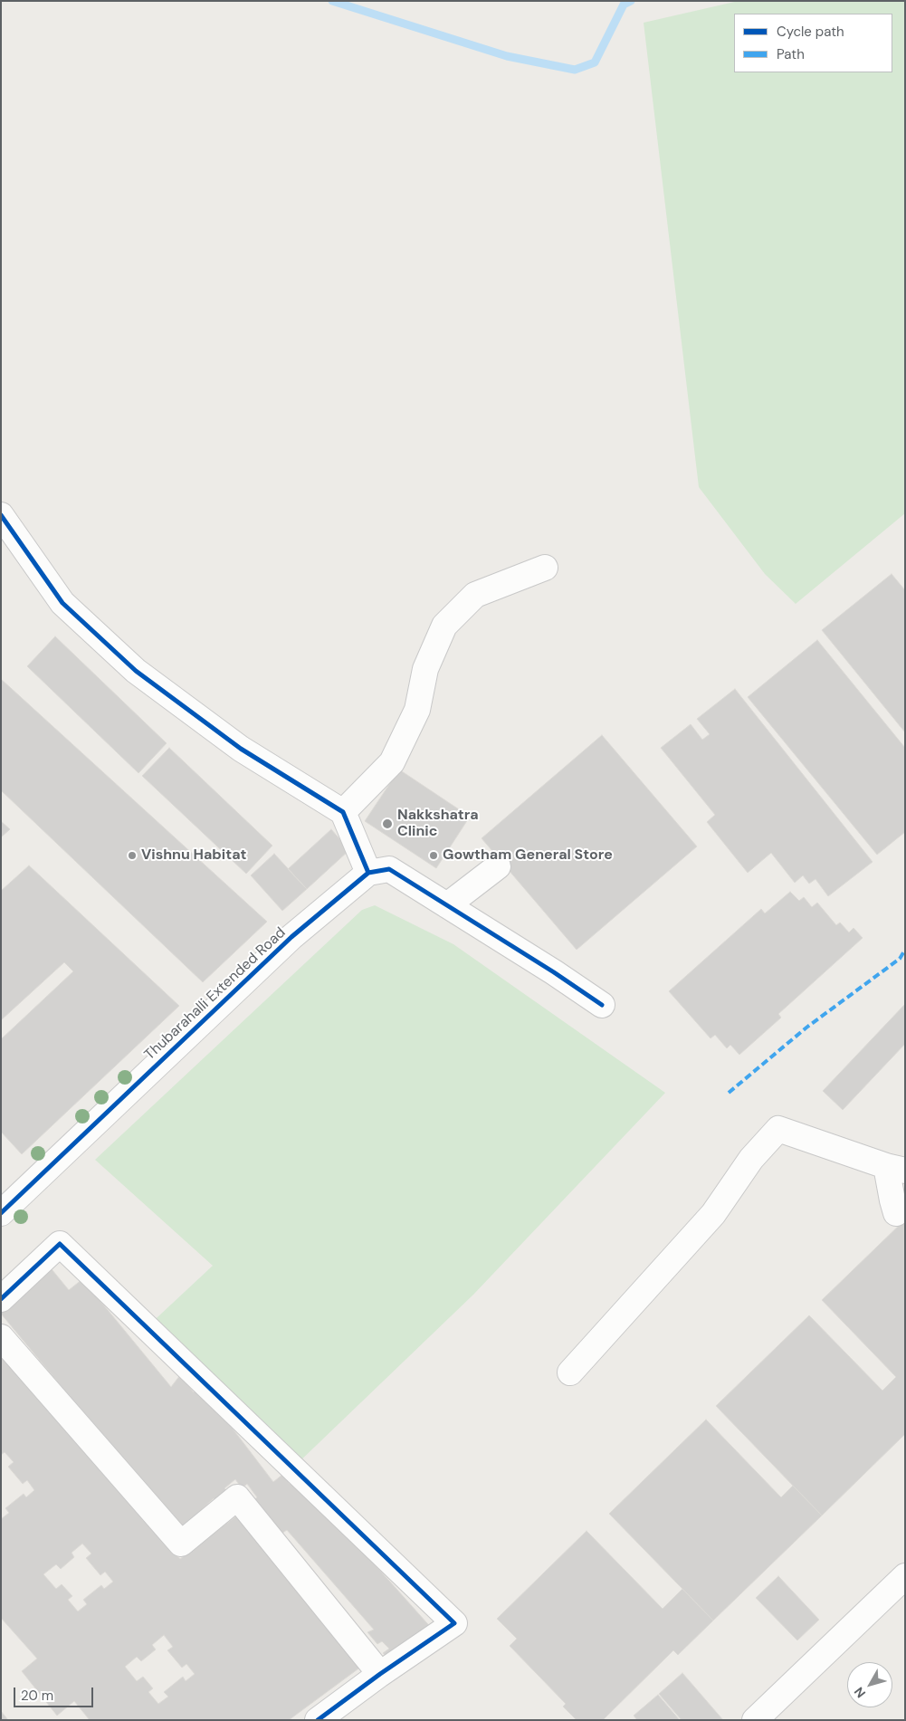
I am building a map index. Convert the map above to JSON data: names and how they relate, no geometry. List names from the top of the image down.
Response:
{
  "streets": {
    "street": ["Thubarahalli Extended Road"]
  },
  "places": ["Nakkshatra Clinic", "Vishnu Habitat", "Gowtham General Store"],
  "legend": ["Cycle path", "Path"],
  "scale_bar": "20 m",
  "north": "bottom left"
}
